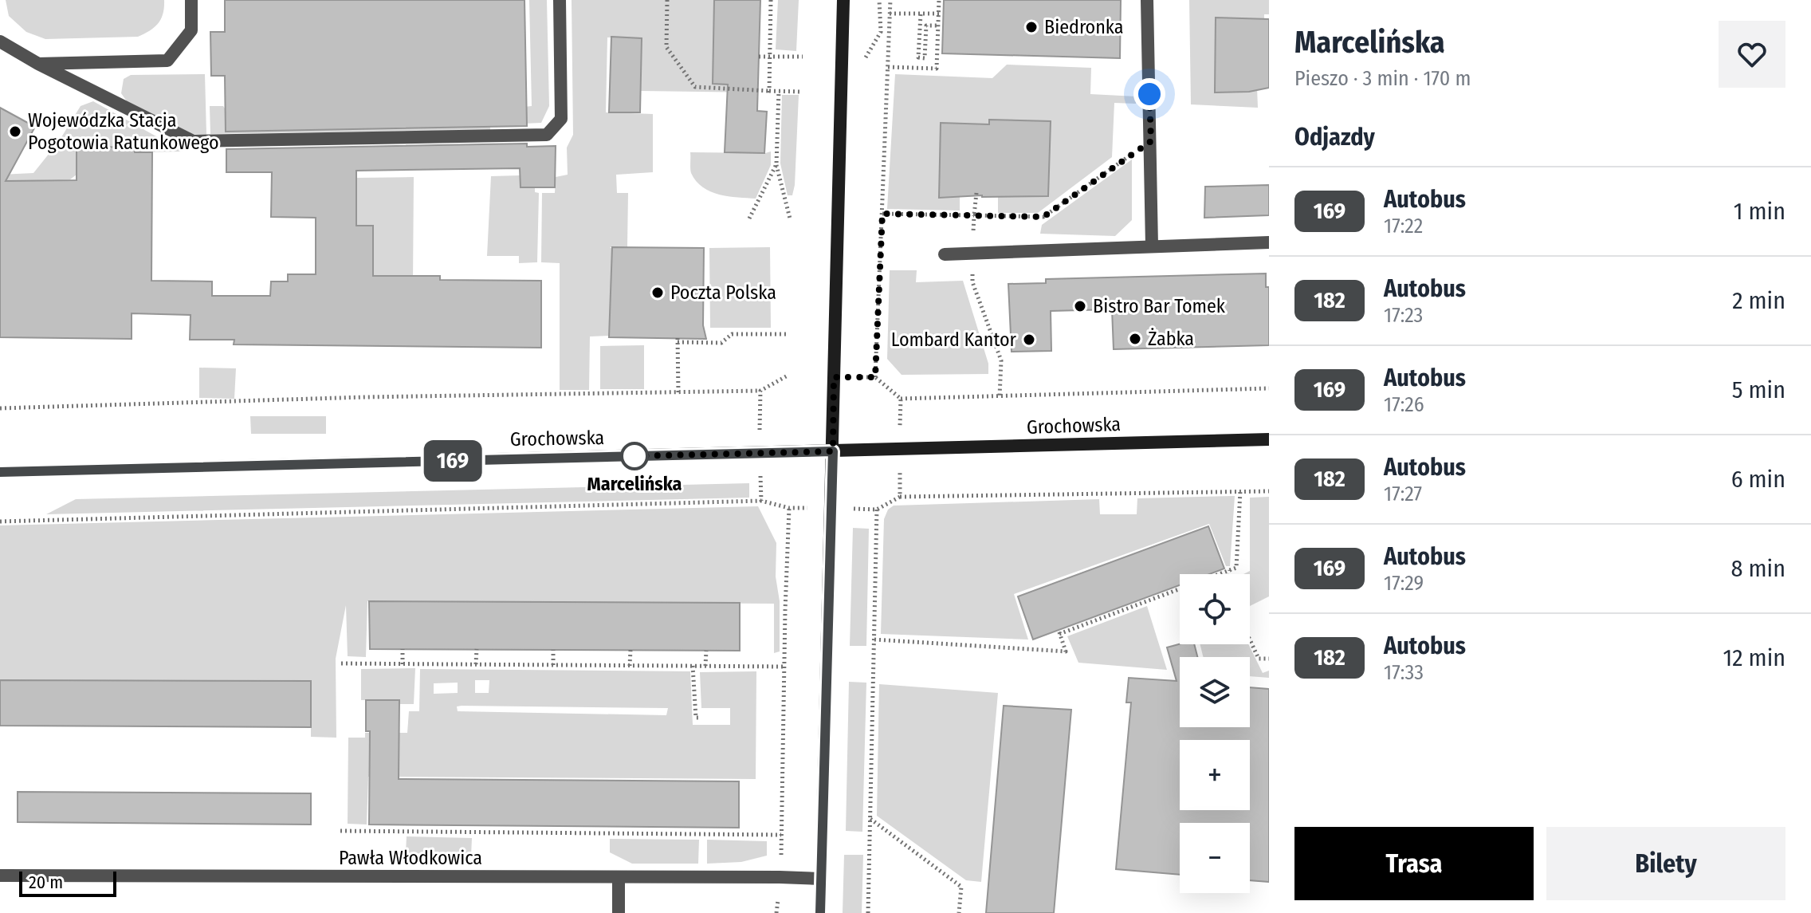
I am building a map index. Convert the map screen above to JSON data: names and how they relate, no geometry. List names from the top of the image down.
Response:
{
  "streets": {
    "street": ["Grochowska", "Pawła Włodkowica"]
  },
  "places": [
    "Biedronka",
    "Wojewódzka Stacja Pogotowia Ratunkowego",
    "Poczta Polska",
    "Bistro Bar Tomek",
    "Żabka",
    "Lombard Kantor",
    "Marcelińska"
  ],
  "lines": ["bus line 169"],
  "scale_bar": "20 m",
  "page": {
    "on_map": "169",
    "heading": [
      ["Marcelińska", "Pieszo · 3 min · 170 m"],
      "Odjazdy"
    ],
    "list": [
      {
        "mark": "169",
        "name": "Autobus",
        "note": "17:22",
        "value": "1 min"
      },
      {
        "mark": "182",
        "name": "Autobus",
        "note": "17:23",
        "value": "2 min"
      },
      {
        "mark": "169",
        "name": "Autobus",
        "note": "17:26",
        "value": "5 min"
      },
      {
        "mark": "182",
        "name": "Autobus",
        "note": "17:27",
        "value": "6 min"
      },
      {
        "mark": "169",
        "name": "Autobus",
        "note": "17:29",
        "value": "8 min"
      },
      {
        "mark": "182",
        "name": "Autobus",
        "note": "17:33",
        "value": "12 min"
      }
    ],
    "map_buttons": ["+", "−"],
    "buttons": ["Trasa", "Bilety"],
    "scale": "20 m"
  }
}
